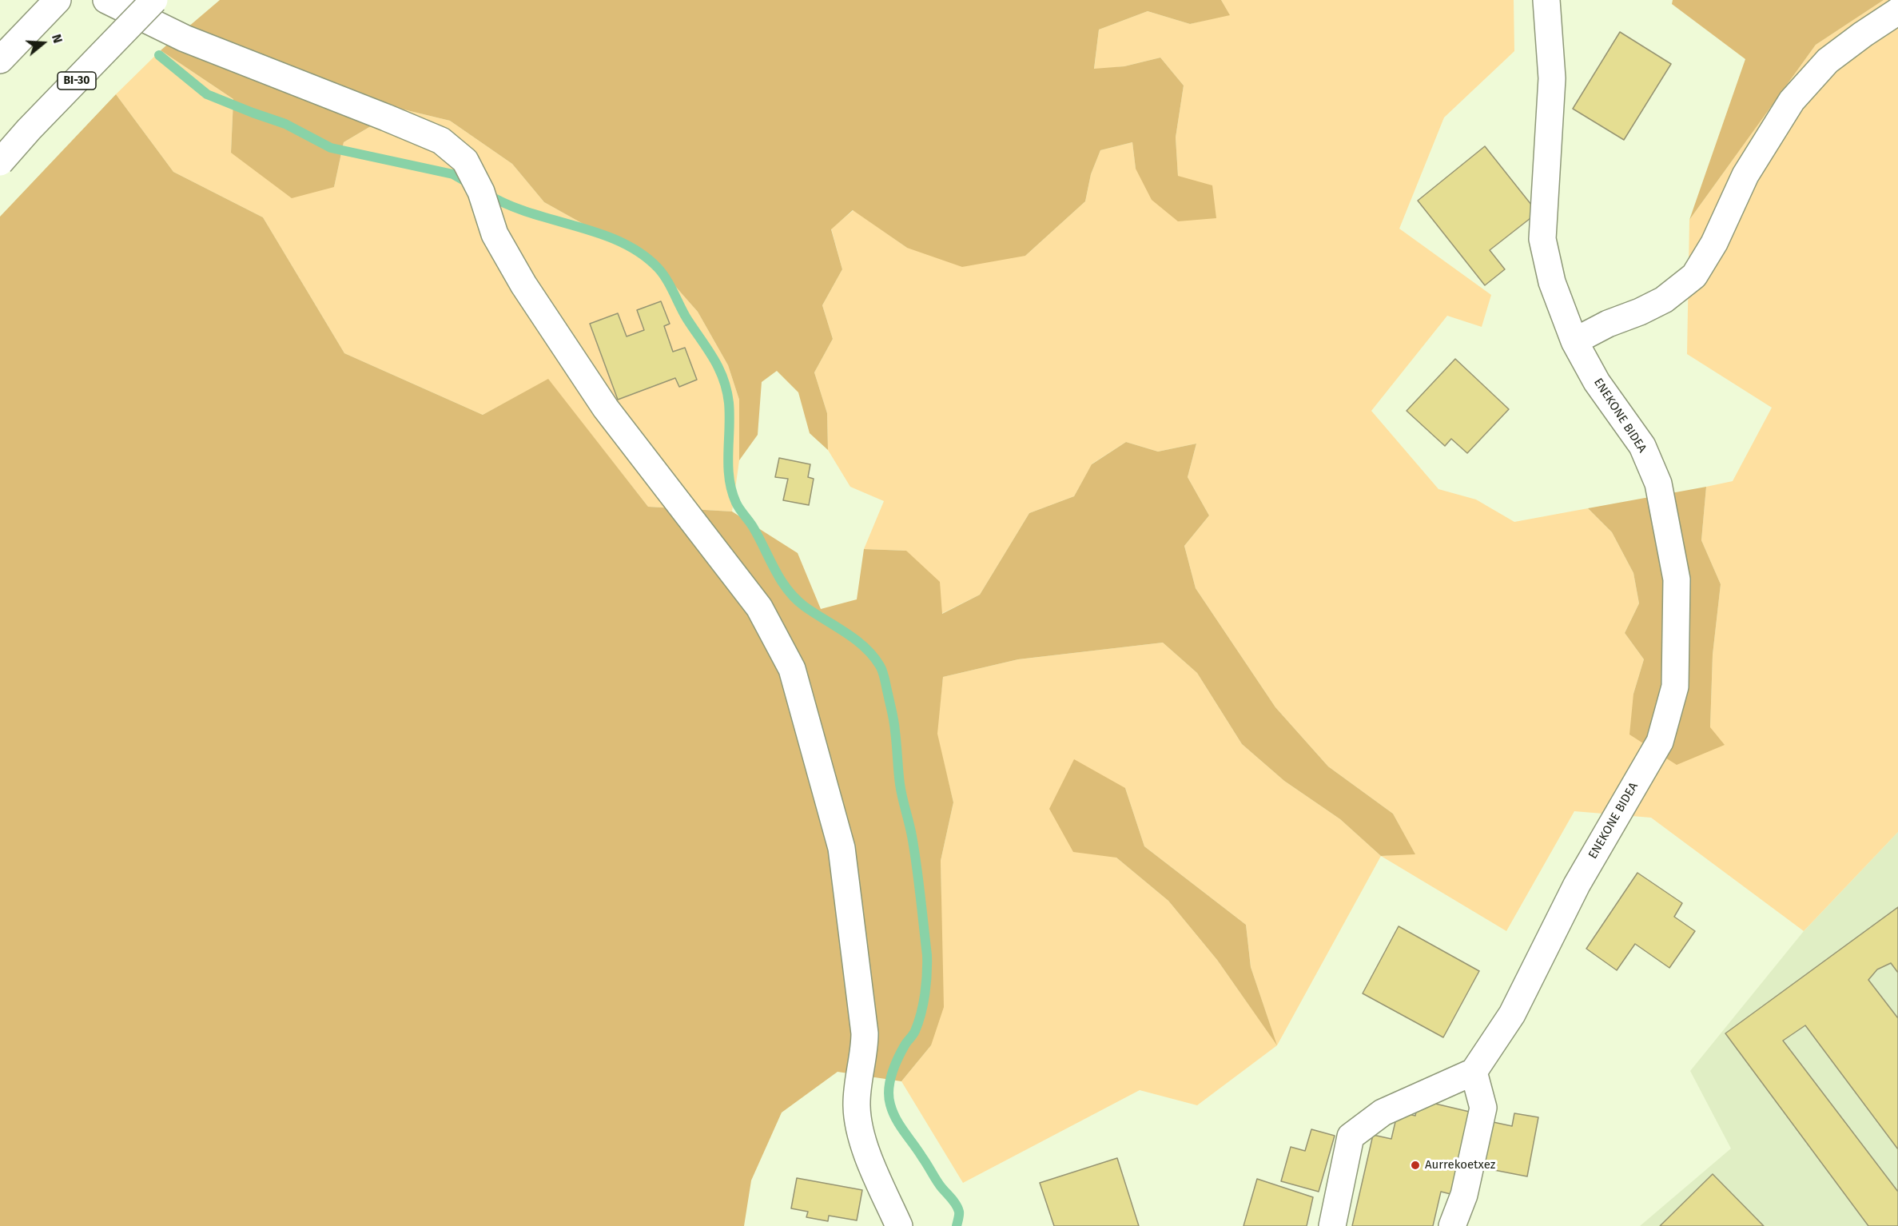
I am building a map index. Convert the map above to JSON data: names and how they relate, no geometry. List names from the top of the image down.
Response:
{
  "streets": {
    "main road": ["BI-30", "ENEKONE BIDEA"]
  },
  "places": ["Aurrekoetxez"],
  "north": "right"
}
